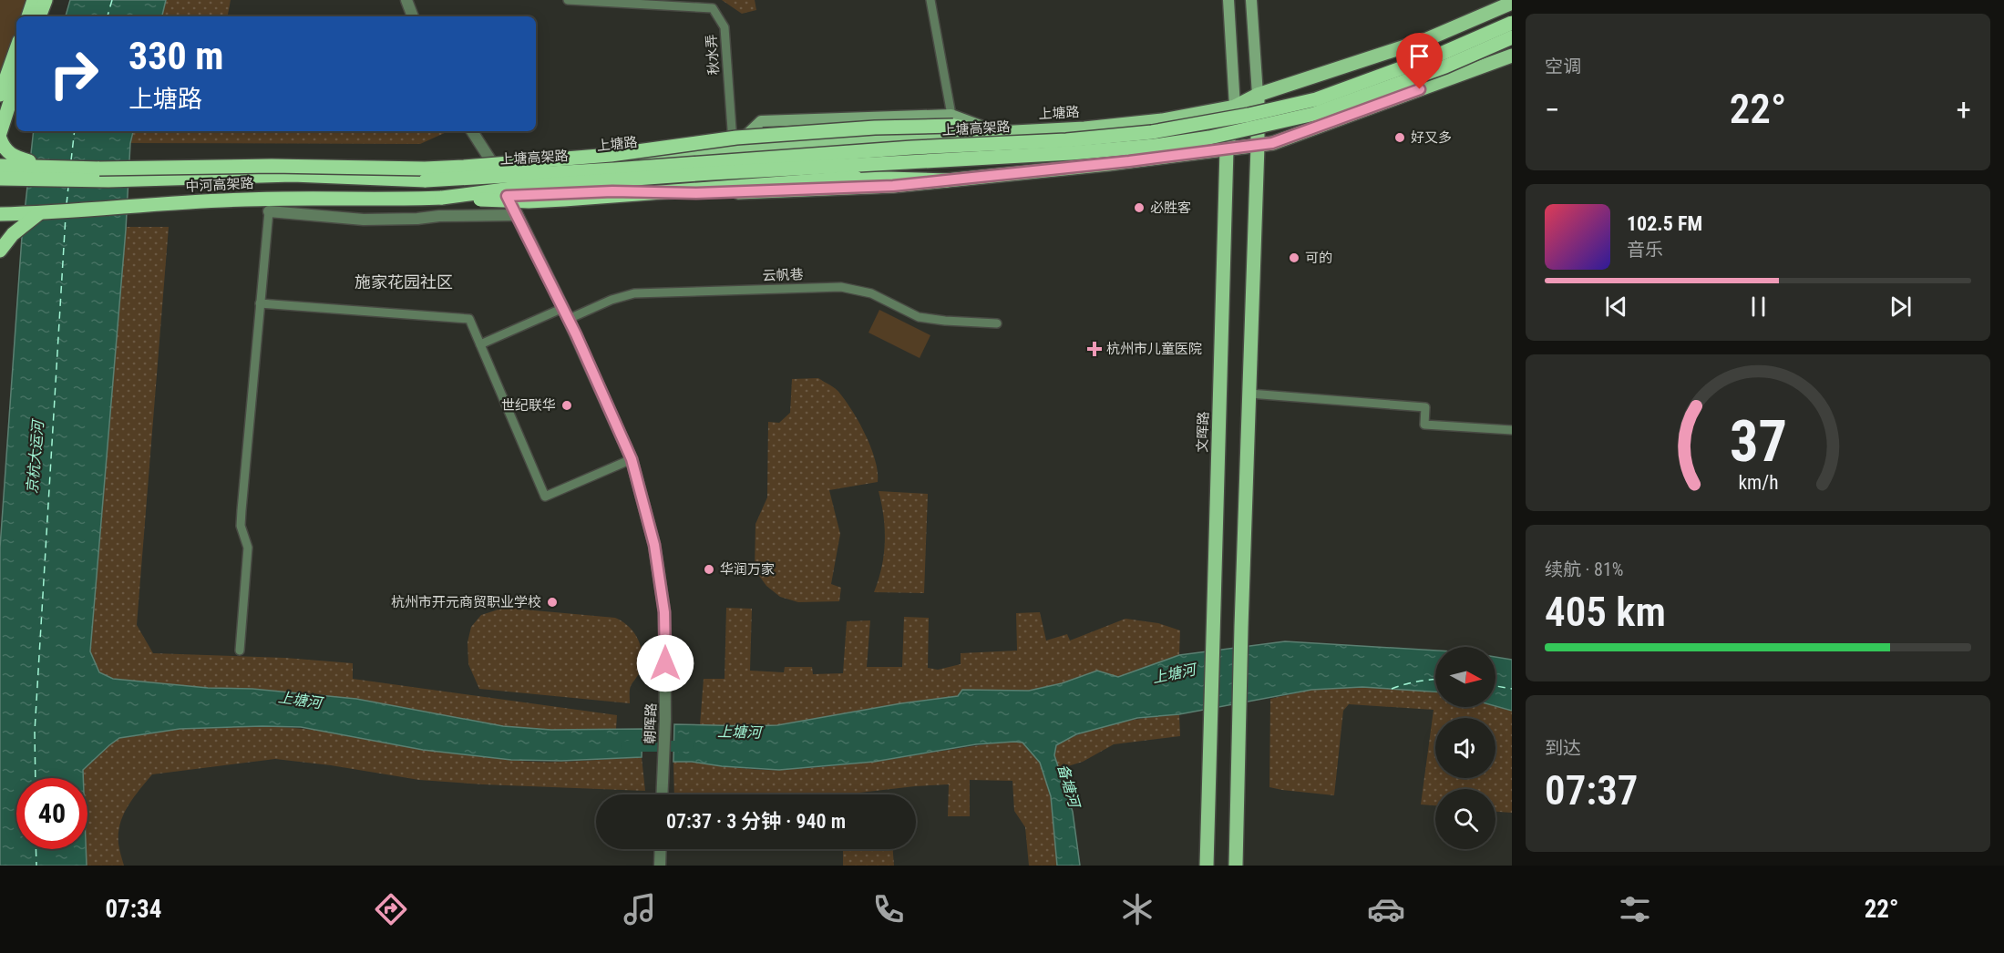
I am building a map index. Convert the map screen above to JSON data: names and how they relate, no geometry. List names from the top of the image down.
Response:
{
  "streets": {
    "highway": ["上塘高架路", "中河高架路"],
    "main road": ["上塘路", "文晖路"],
    "street": ["秋水弄", "云帆巷", "朝晖路"]
  },
  "crossings": [
    ["秋水弄", "上塘路"],
    ["上塘路", "文晖路"],
    ["上塘路", "朝晖路"],
    ["上塘高架路", "中河高架路"],
    ["云帆巷", "朝晖路"]
  ],
  "districts": ["施家花园社区"],
  "water": ["京杭大运河", "上塘河", "备塘河"],
  "places": {
    "other": [
      "好又多",
      "必胜客",
      "可的",
      "世纪联华",
      "华润万家",
      "杭州市开元商贸职业学校"
    ],
    "health": ["杭州市儿童医院"]
  },
  "north": "right",
  "page": {
    "tile": [
      "空调",
      ["续航 · 81%", "405 km"],
      ["到达", "07:37"]
    ],
    "turn": ["330 m", "上塘路"],
    "heat": ["−", "22°", "+"],
    "song": ["102.5 FM", "音乐"],
    "limit": "40",
    "trip": "07:37 · 3 分钟 · 940 m",
    "tabs": ["07:34", "22°"],
    "gauge": ["37", "km/h"]
  }
}
